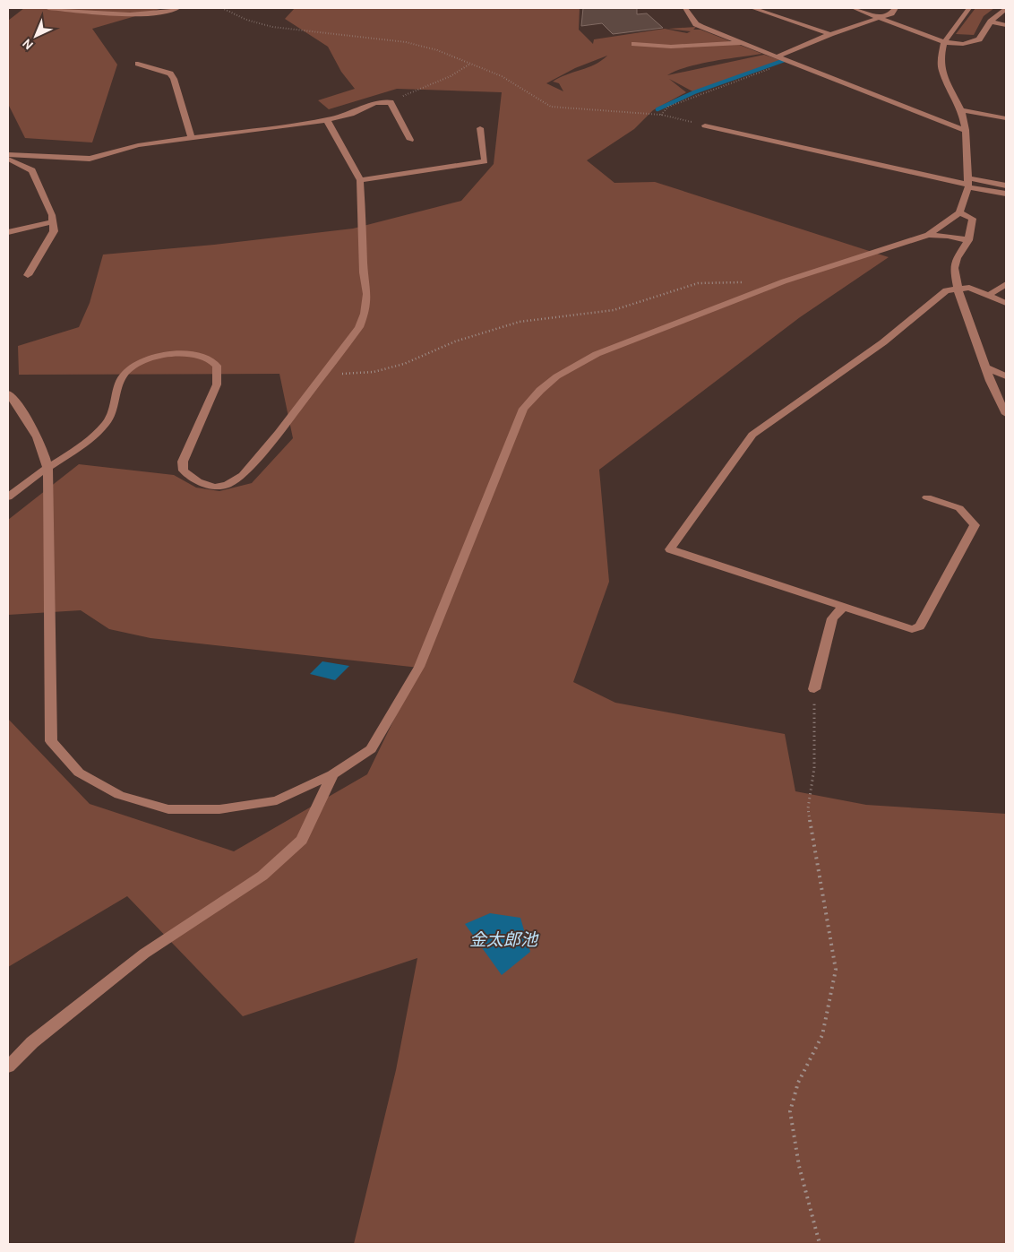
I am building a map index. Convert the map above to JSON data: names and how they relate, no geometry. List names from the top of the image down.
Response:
{
  "water": ["金太郎池"],
  "north": "bottom left"
}
